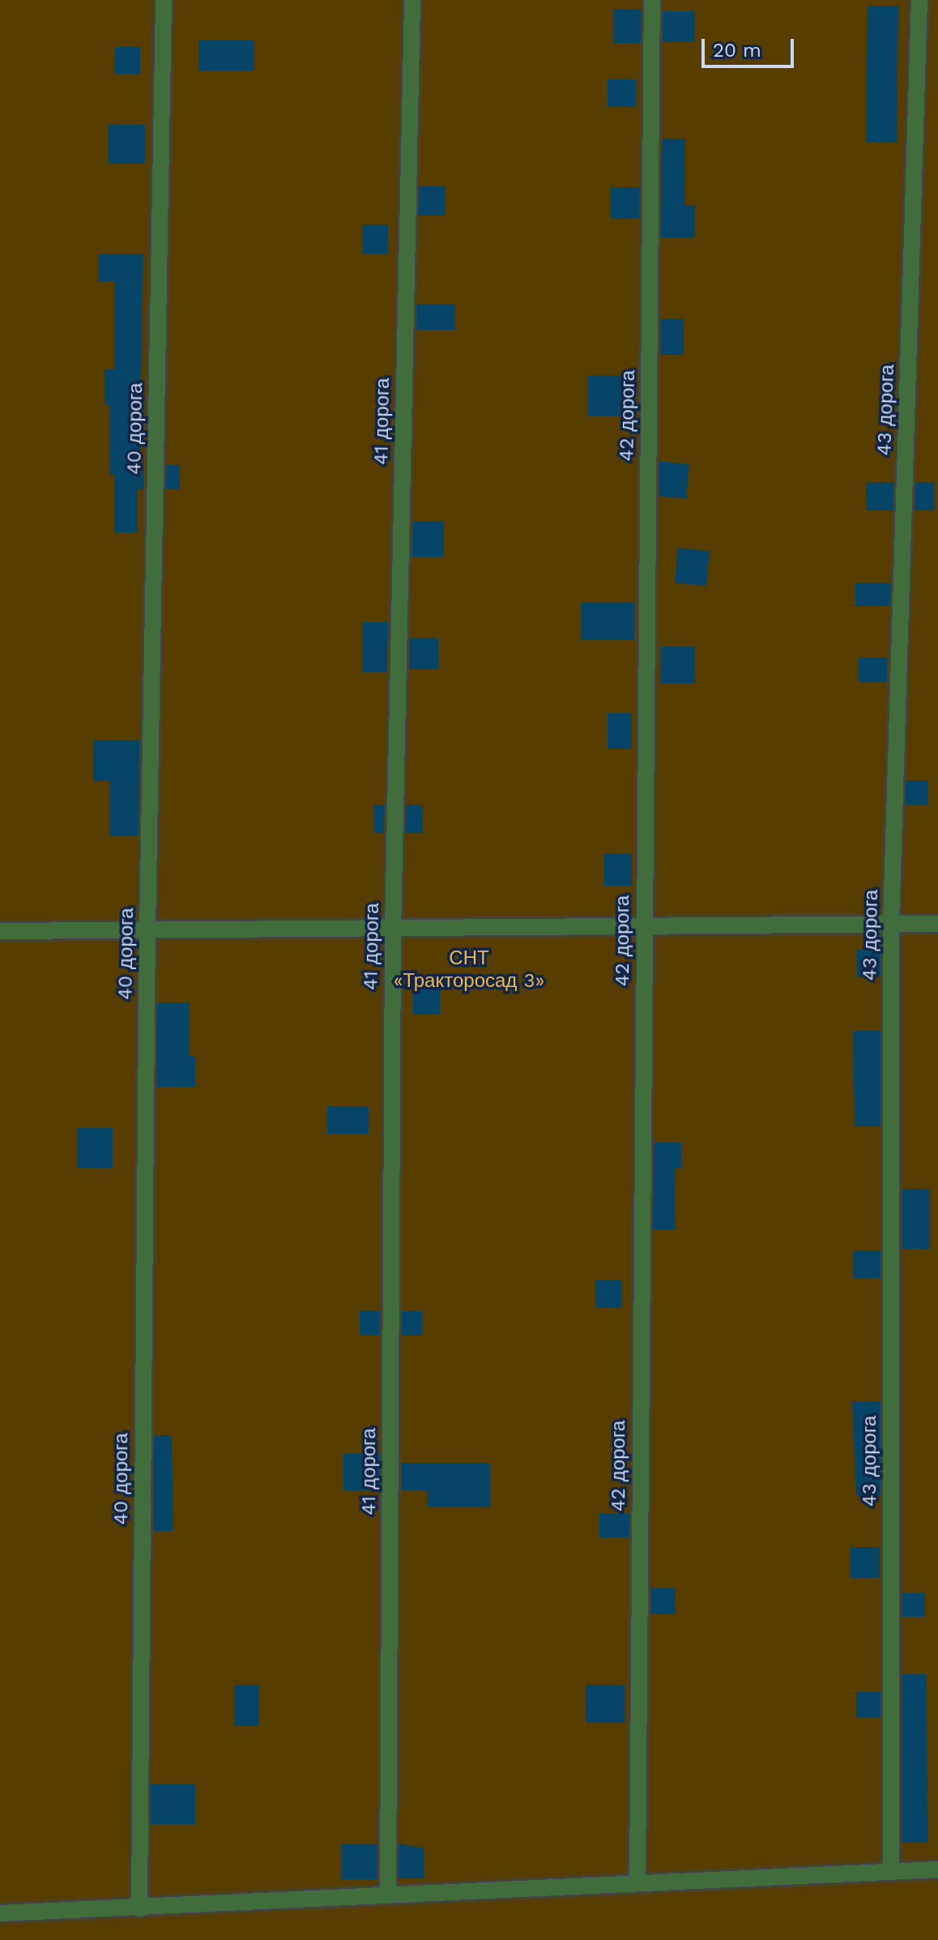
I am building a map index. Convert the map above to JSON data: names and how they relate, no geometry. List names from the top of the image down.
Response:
{
  "streets": {
    "street": [
      "43 дорога",
      "42 дорога",
      "41 дорога",
      "40 дорога"
    ]
  },
  "parks": ["СНТ «Тракторосад 3»"],
  "scale_bar": "20 m"
}
